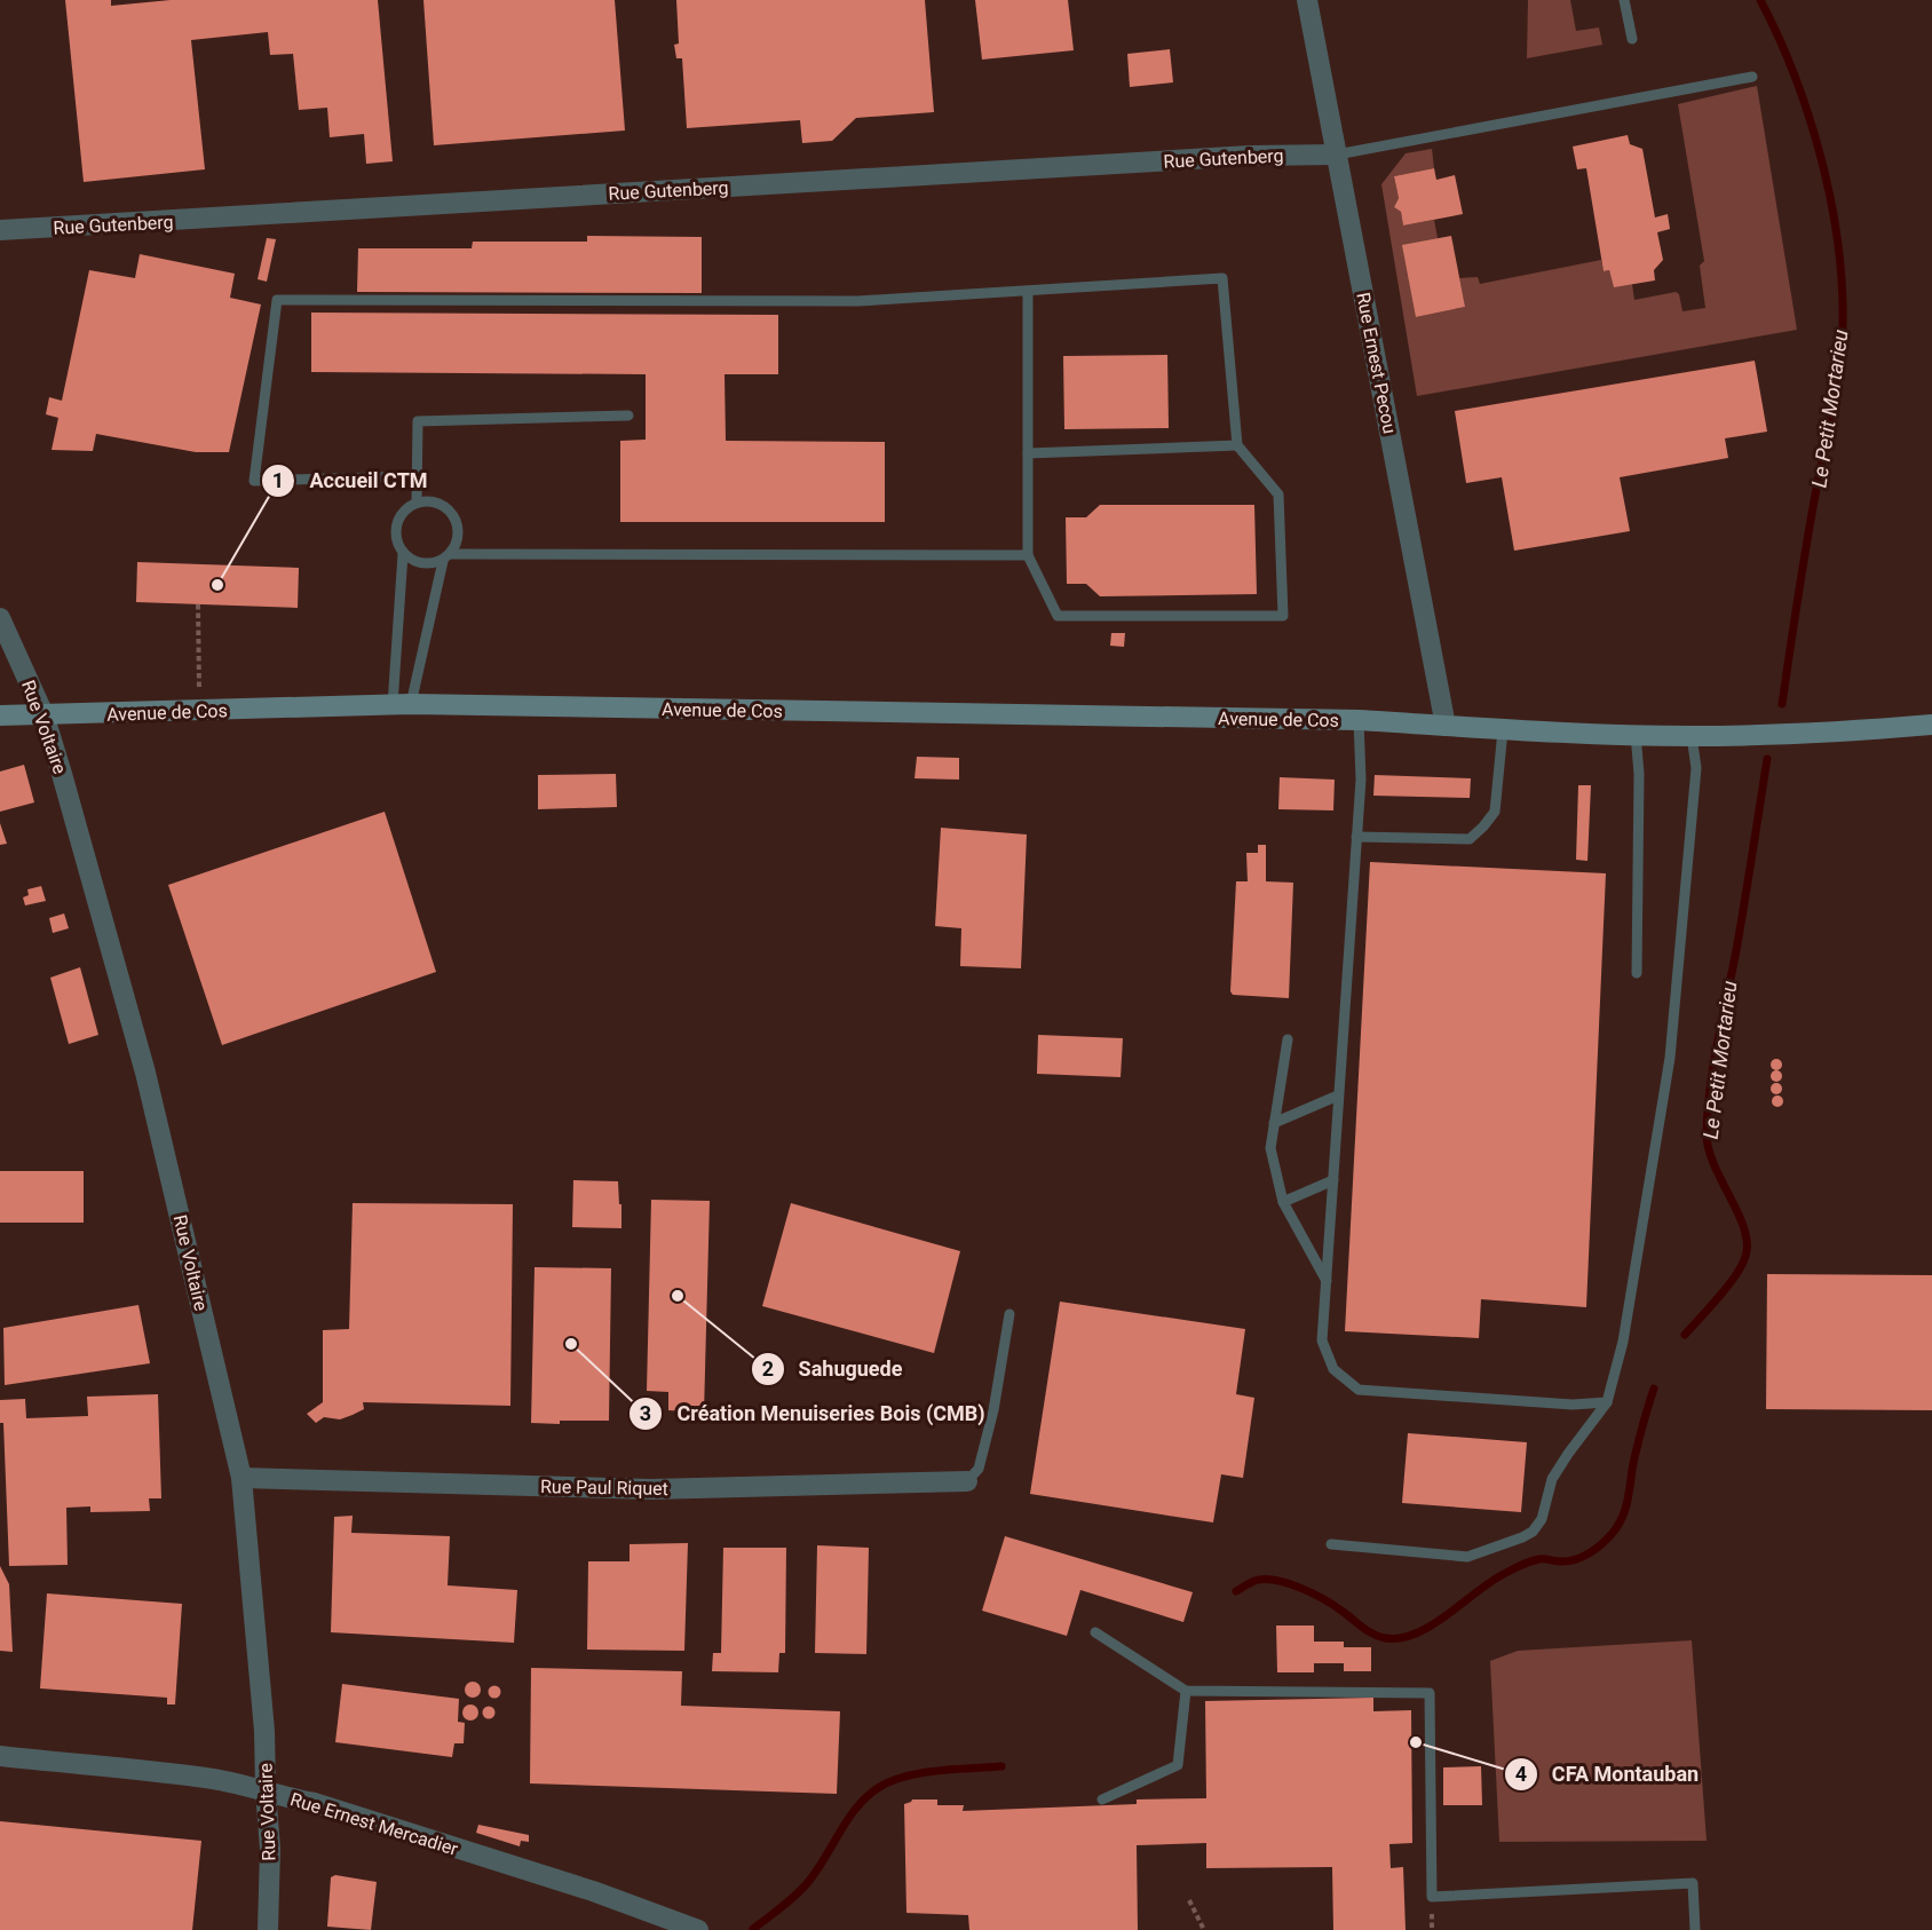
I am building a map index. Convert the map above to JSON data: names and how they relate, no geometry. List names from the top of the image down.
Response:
{
  "streets": {
    "street": [
      "Rue Gutenberg",
      "Rue Ernest Pecou",
      "Avenue de Cos",
      "Rue Voltaire",
      "Rue Paul Riquet",
      "Rue Ernest Mercadier"
    ]
  },
  "crossings": [
    ["Rue Gutenberg", "Rue Ernest Pecou"],
    ["Rue Ernest Pecou", "Avenue de Cos"],
    ["Avenue de Cos", "Rue Voltaire"],
    ["Rue Voltaire", "Rue Paul Riquet"],
    ["Rue Voltaire", "Rue Ernest Mercadier"]
  ],
  "water": ["Le Petit Mortarieu"],
  "places": [
    "Accueil CTM",
    "Sahuguede",
    "Création Menuiseries Bois (CMB)",
    "CFA Montauban"
  ]
}
